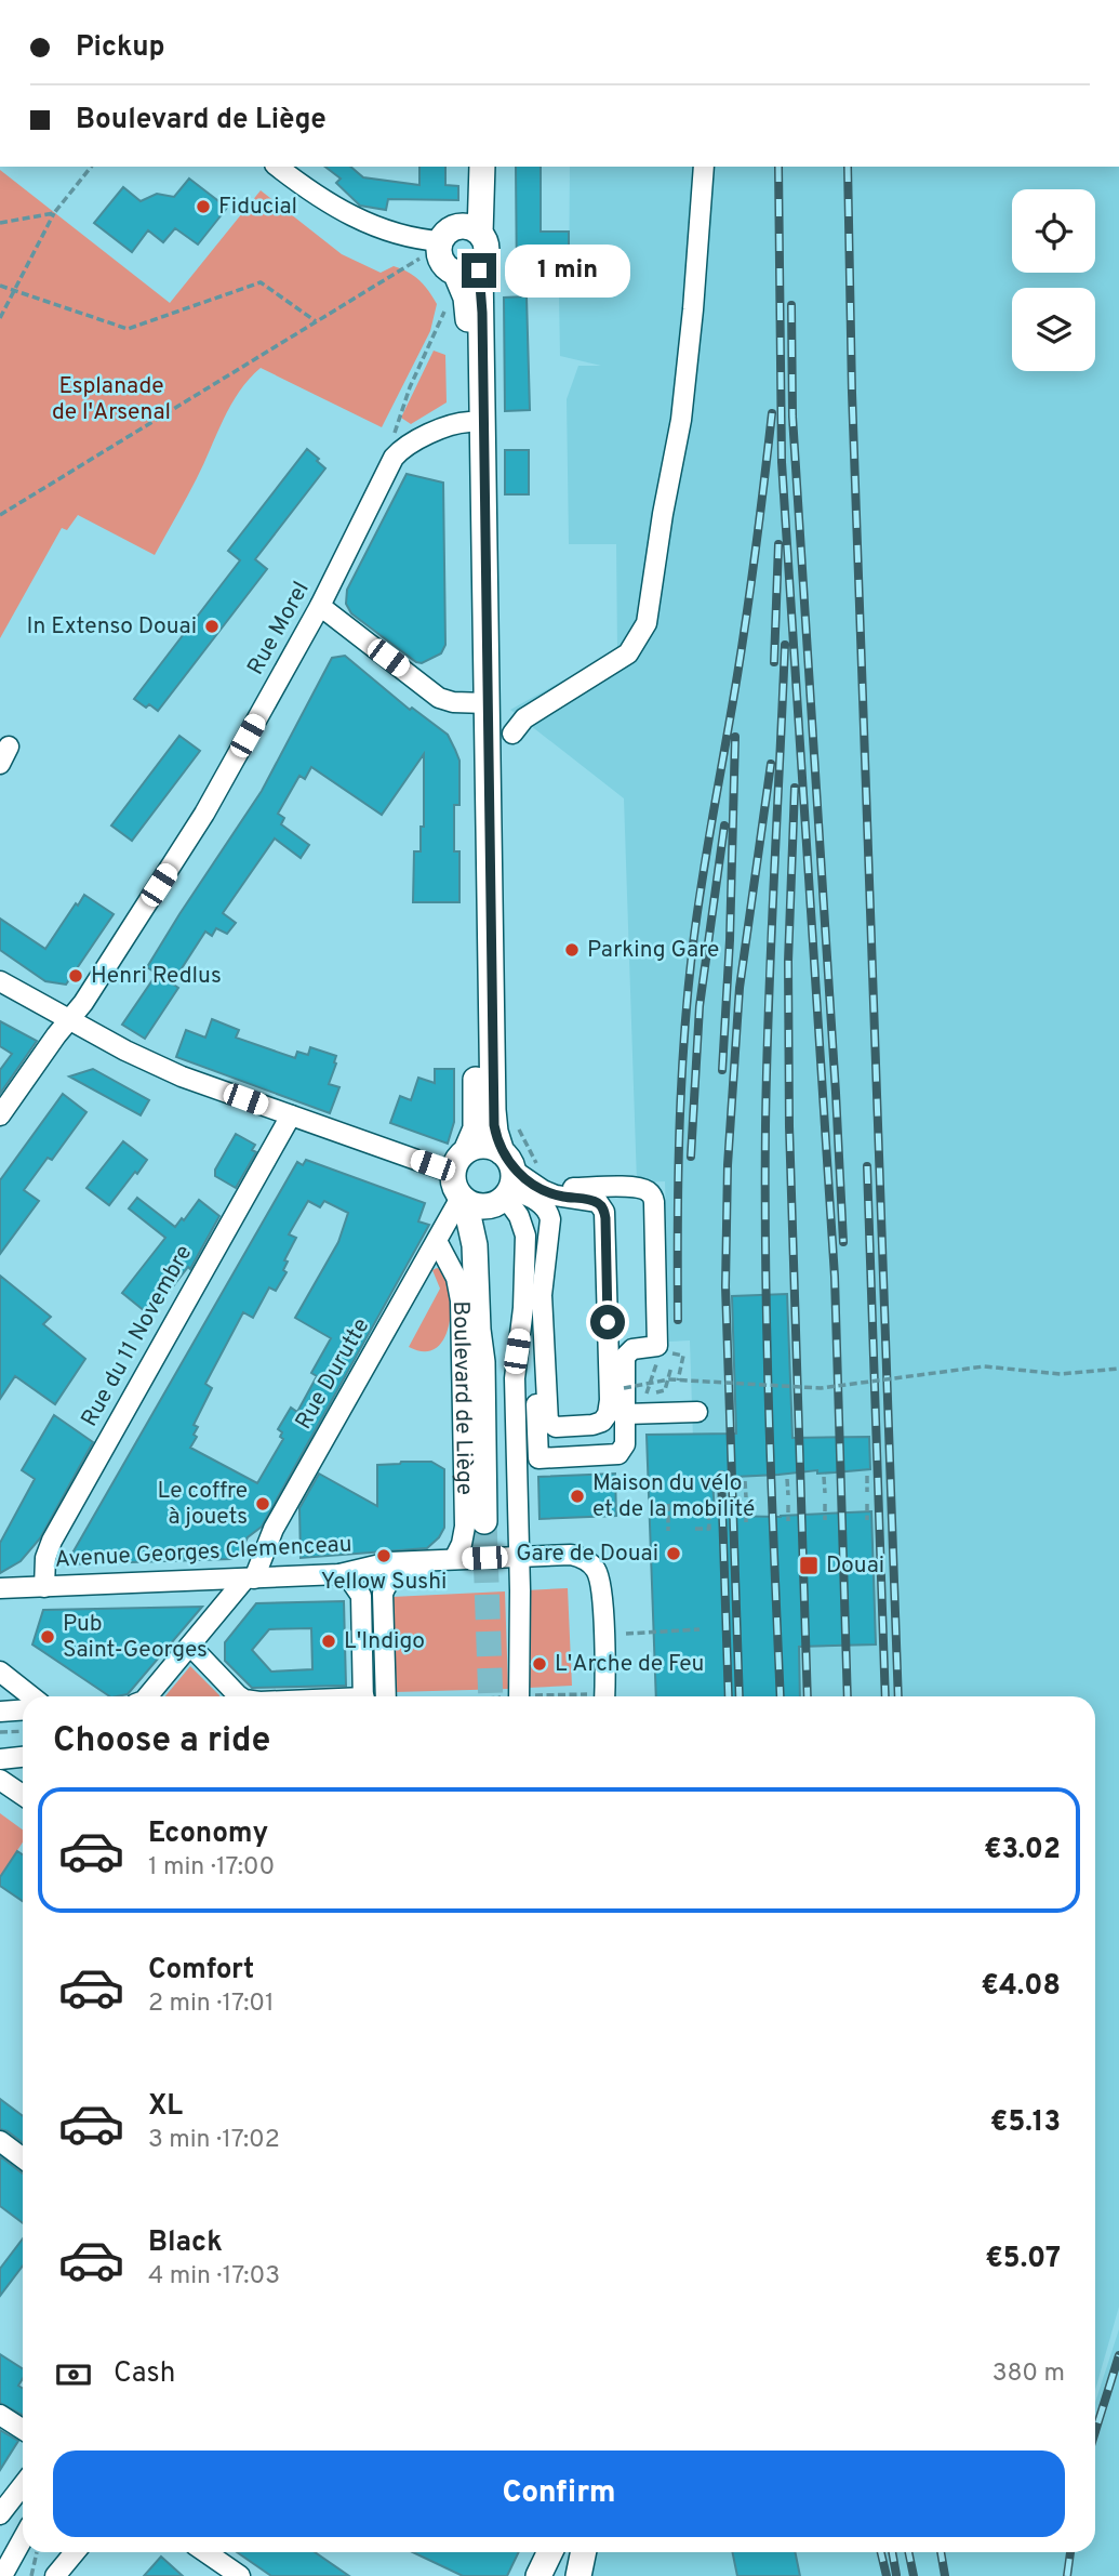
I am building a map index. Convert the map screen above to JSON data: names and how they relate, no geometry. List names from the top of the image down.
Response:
{
  "streets": {
    "main road": ["Boulevard de Liège"],
    "street": [
      "Rue Morel",
      "Rue du 11 Novembre",
      "Rue Durutte",
      "Avenue Georges Clemenceau"
    ]
  },
  "crossings": [
    ["Rue Morel", "Boulevard de Liège"],
    ["Rue du 11 Novembre", "Avenue Georges Clemenceau"],
    ["Rue Durutte", "Boulevard de Liège"],
    ["Rue Durutte", "Avenue Georges Clemenceau"],
    ["Boulevard de Liège", "Avenue Georges Clemenceau"]
  ],
  "parks": ["Esplanade de l'Arsenal"],
  "places": {
    "other": [
      "Fiducial",
      "In Extenso Douai",
      "Parking Gare",
      "Henri Redlus",
      "Maison du vélo et de la mobilité",
      "Le coffre à jouets",
      "Gare de Douai",
      "Yellow Sushi",
      "Pub Saint-Georges",
      "L'Indigo",
      "L'Arche de Feu"
    ],
    "transit": ["Douai"]
  },
  "page": {
    "banner": ["Pickup", "Boulevard de Liège"],
    "bubble": "1 min",
    "heading": "Choose a ride",
    "list": [
      {
        "name": "Economy",
        "note": "1 min · 17:00",
        "value": "€3.02"
      },
      {
        "name": "Comfort",
        "note": "2 min · 17:01",
        "value": "€4.08"
      },
      {
        "name": "XL",
        "note": "3 min · 17:02",
        "value": "€5.13"
      },
      {
        "name": "Black",
        "note": "4 min · 17:03",
        "value": "€5.07"
      }
    ],
    "pay": ["Cash", "380 m"],
    "buttons": "Confirm"
  }
}
